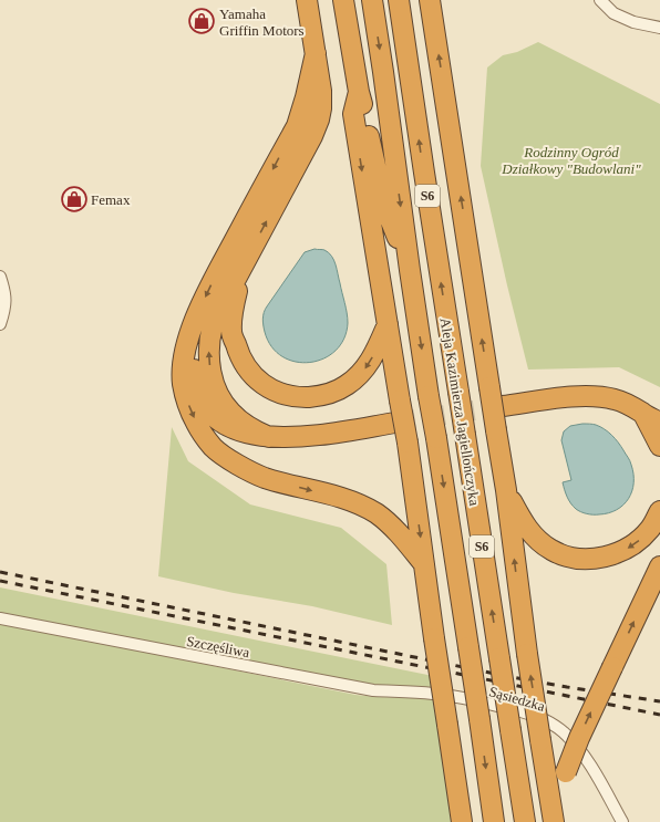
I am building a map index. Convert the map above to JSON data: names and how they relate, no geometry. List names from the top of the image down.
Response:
{
  "streets": {
    "highway": ["S6", "Aleja Kazimierza Jagiellończyka"],
    "street": ["Szczęśliwa", "Sąsiedzka"]
  },
  "crossings": [
    ["Szczęśliwa", "Sąsiedzka"]
  ],
  "parks": ["Rodzinny Ogród Działkowy \"Budowlani\""],
  "places": {
    "shop": ["Yamaha Griffin Motors", "Femax"]
  }
}
